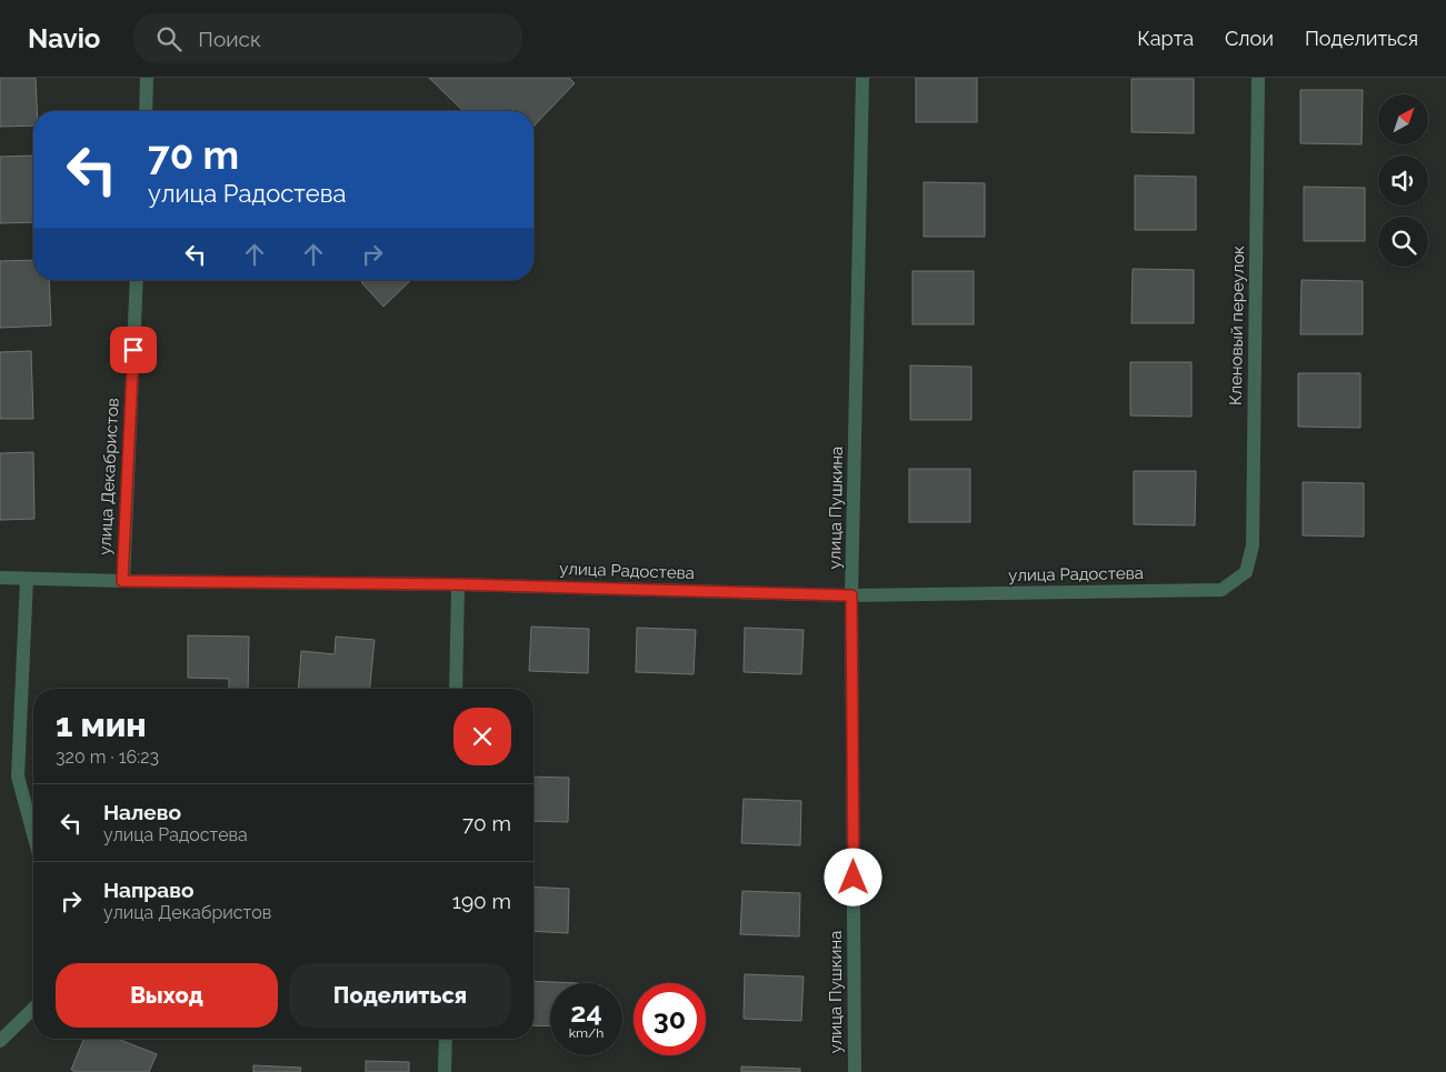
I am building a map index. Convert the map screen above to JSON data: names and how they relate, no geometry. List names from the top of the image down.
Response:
{
  "streets": {
    "street": [
      "Кленовый переулок",
      "улица Декабристов",
      "улица Пушкина",
      "улица Радостева"
    ]
  },
  "crossings": [
    ["Кленовый переулок", "улица Радостева"],
    ["улица Декабристов", "улица Радостева"],
    ["улица Пушкина", "улица Радостева"]
  ],
  "north": "top right",
  "page": {
    "header": "Navio",
    "search": "Поиск",
    "nav": ["Карта", "Слои", "Поделиться"],
    "turn": ["70 m", "улица Радостева"],
    "heading": ["1 мин", "320 m · 16:23"],
    "list": [
      {
        "name": "Налево",
        "note": "улица Радостева",
        "value": "70 m"
      },
      {
        "name": "Направо",
        "note": "улица Декабристов",
        "value": "190 m"
      }
    ],
    "buttons": ["Выход", "Поделиться"],
    "speed": "24 km/h",
    "limit": "30"
  }
}
